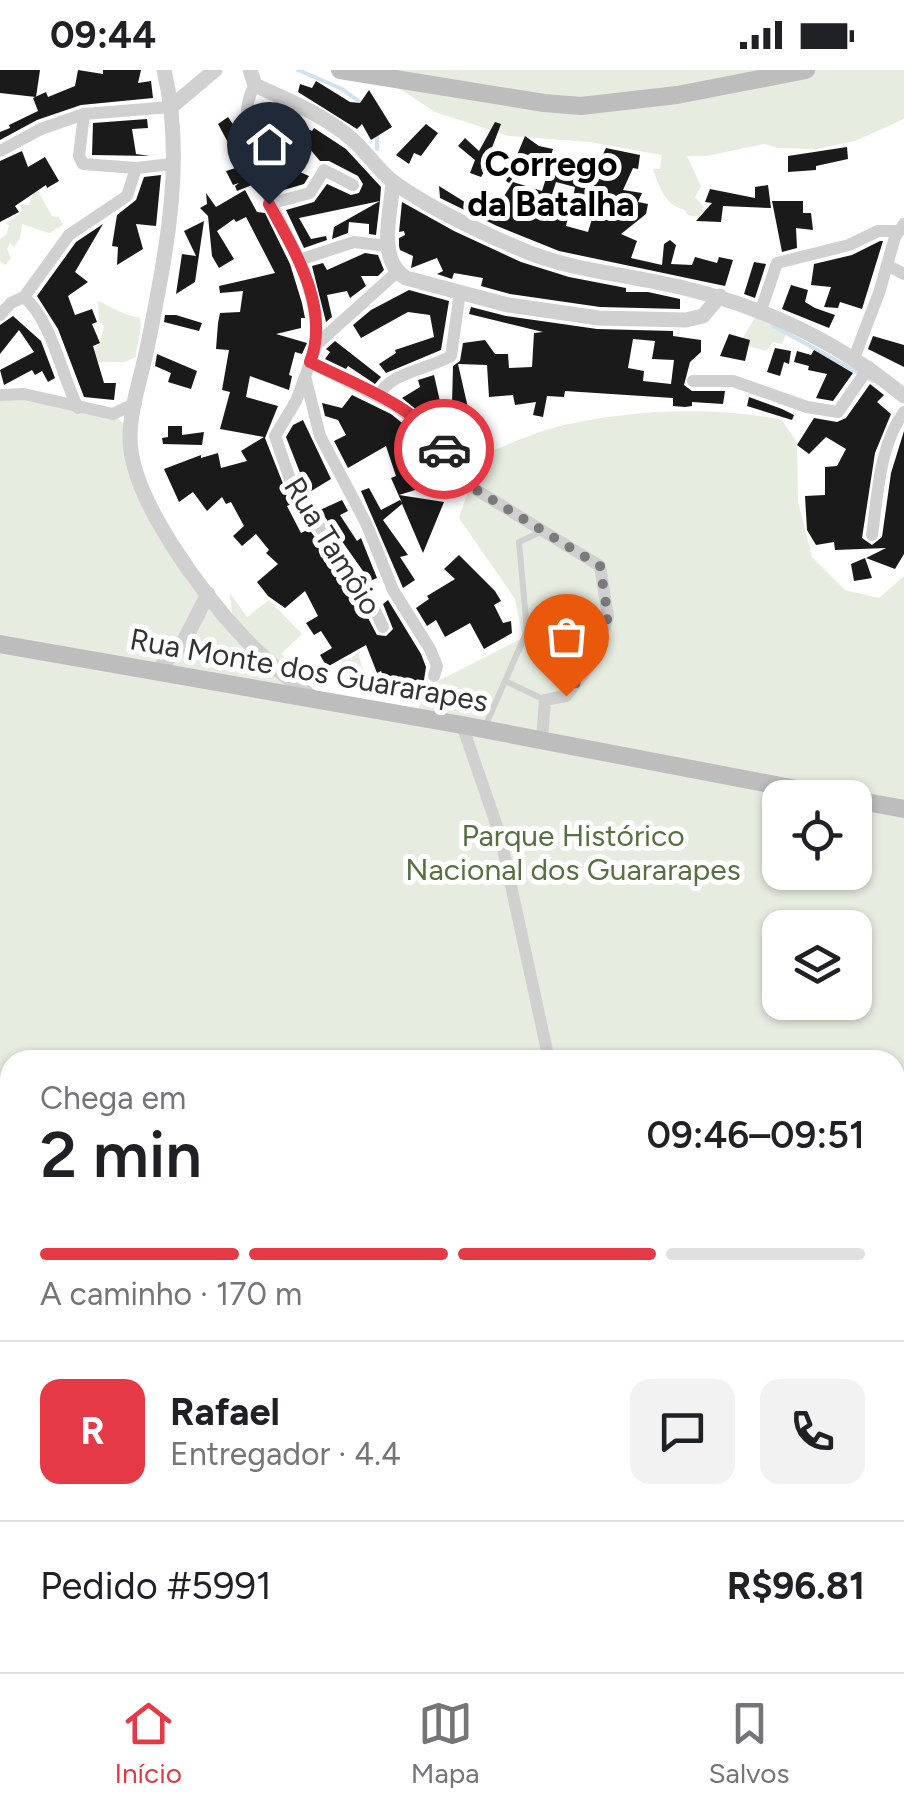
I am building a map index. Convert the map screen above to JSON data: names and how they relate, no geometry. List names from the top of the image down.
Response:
{
  "streets": {
    "main road": ["Rua Monte dos Guararapes"],
    "street": ["Rua Tamôio"]
  },
  "districts": ["Corrego da Batalha"],
  "parks": ["Parque Histórico Nacional dos Guararapes"],
  "page": {
    "status": "09:44",
    "heading": ["2 min", "Chega em", "09:46–09:51"],
    "panel": [
      "Rafael",
      "Entregador · 4.4",
      "Pedido #5991",
      "R$96.81"
    ],
    "bar": "A caminho · 170 m",
    "round": "R",
    "tabs": ["Início", "Mapa", "Salvos"]
  }
}
